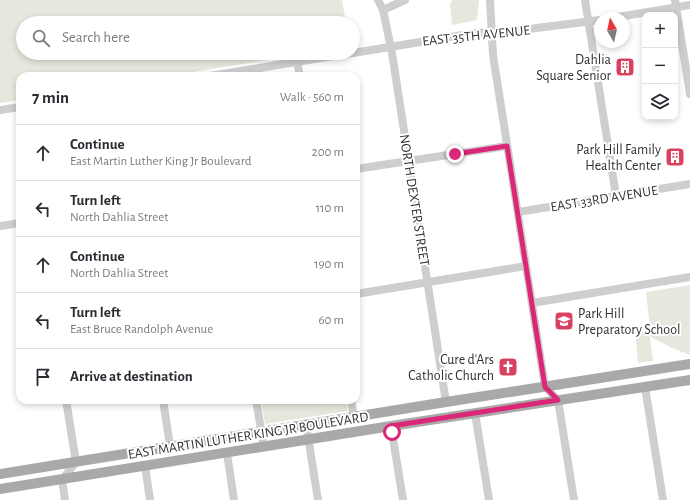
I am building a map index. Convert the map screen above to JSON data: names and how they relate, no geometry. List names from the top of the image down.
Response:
{
  "streets": {
    "main road": ["EAST MARTIN LUTHER KING JR BOULEVARD"],
    "street": ["EAST 35TH AVENUE", "EAST 33RD AVENUE", "NORTH DEXTER STREET"]
  },
  "crossings": [
    ["EAST 35TH AVENUE", "NORTH DEXTER STREET"],
    ["NORTH DEXTER STREET", "EAST MARTIN LUTHER KING JR BOULEVARD"]
  ],
  "places": {
    "building": ["Dahlia Square Senior", "Park Hill Family Health Center"],
    "school or university": ["Park Hill Preparatory School"],
    "church": ["Cure d'Ars Catholic Church"]
  },
  "north": "top",
  "page": {
    "map_buttons": ["+", "−"],
    "search": "Search here",
    "heading": ["7 min", "Walk · 560 m"],
    "list": [
      ["Continue", "East Martin Luther King Jr Boulevard", "200 m"],
      ["Turn left", "North Dahlia Street", "110 m"],
      ["Continue", "North Dahlia Street", "190 m"],
      ["Turn left", "East Bruce Randolph Avenue", "60 m"],
      "Arrive at destination"
    ]
  }
}
